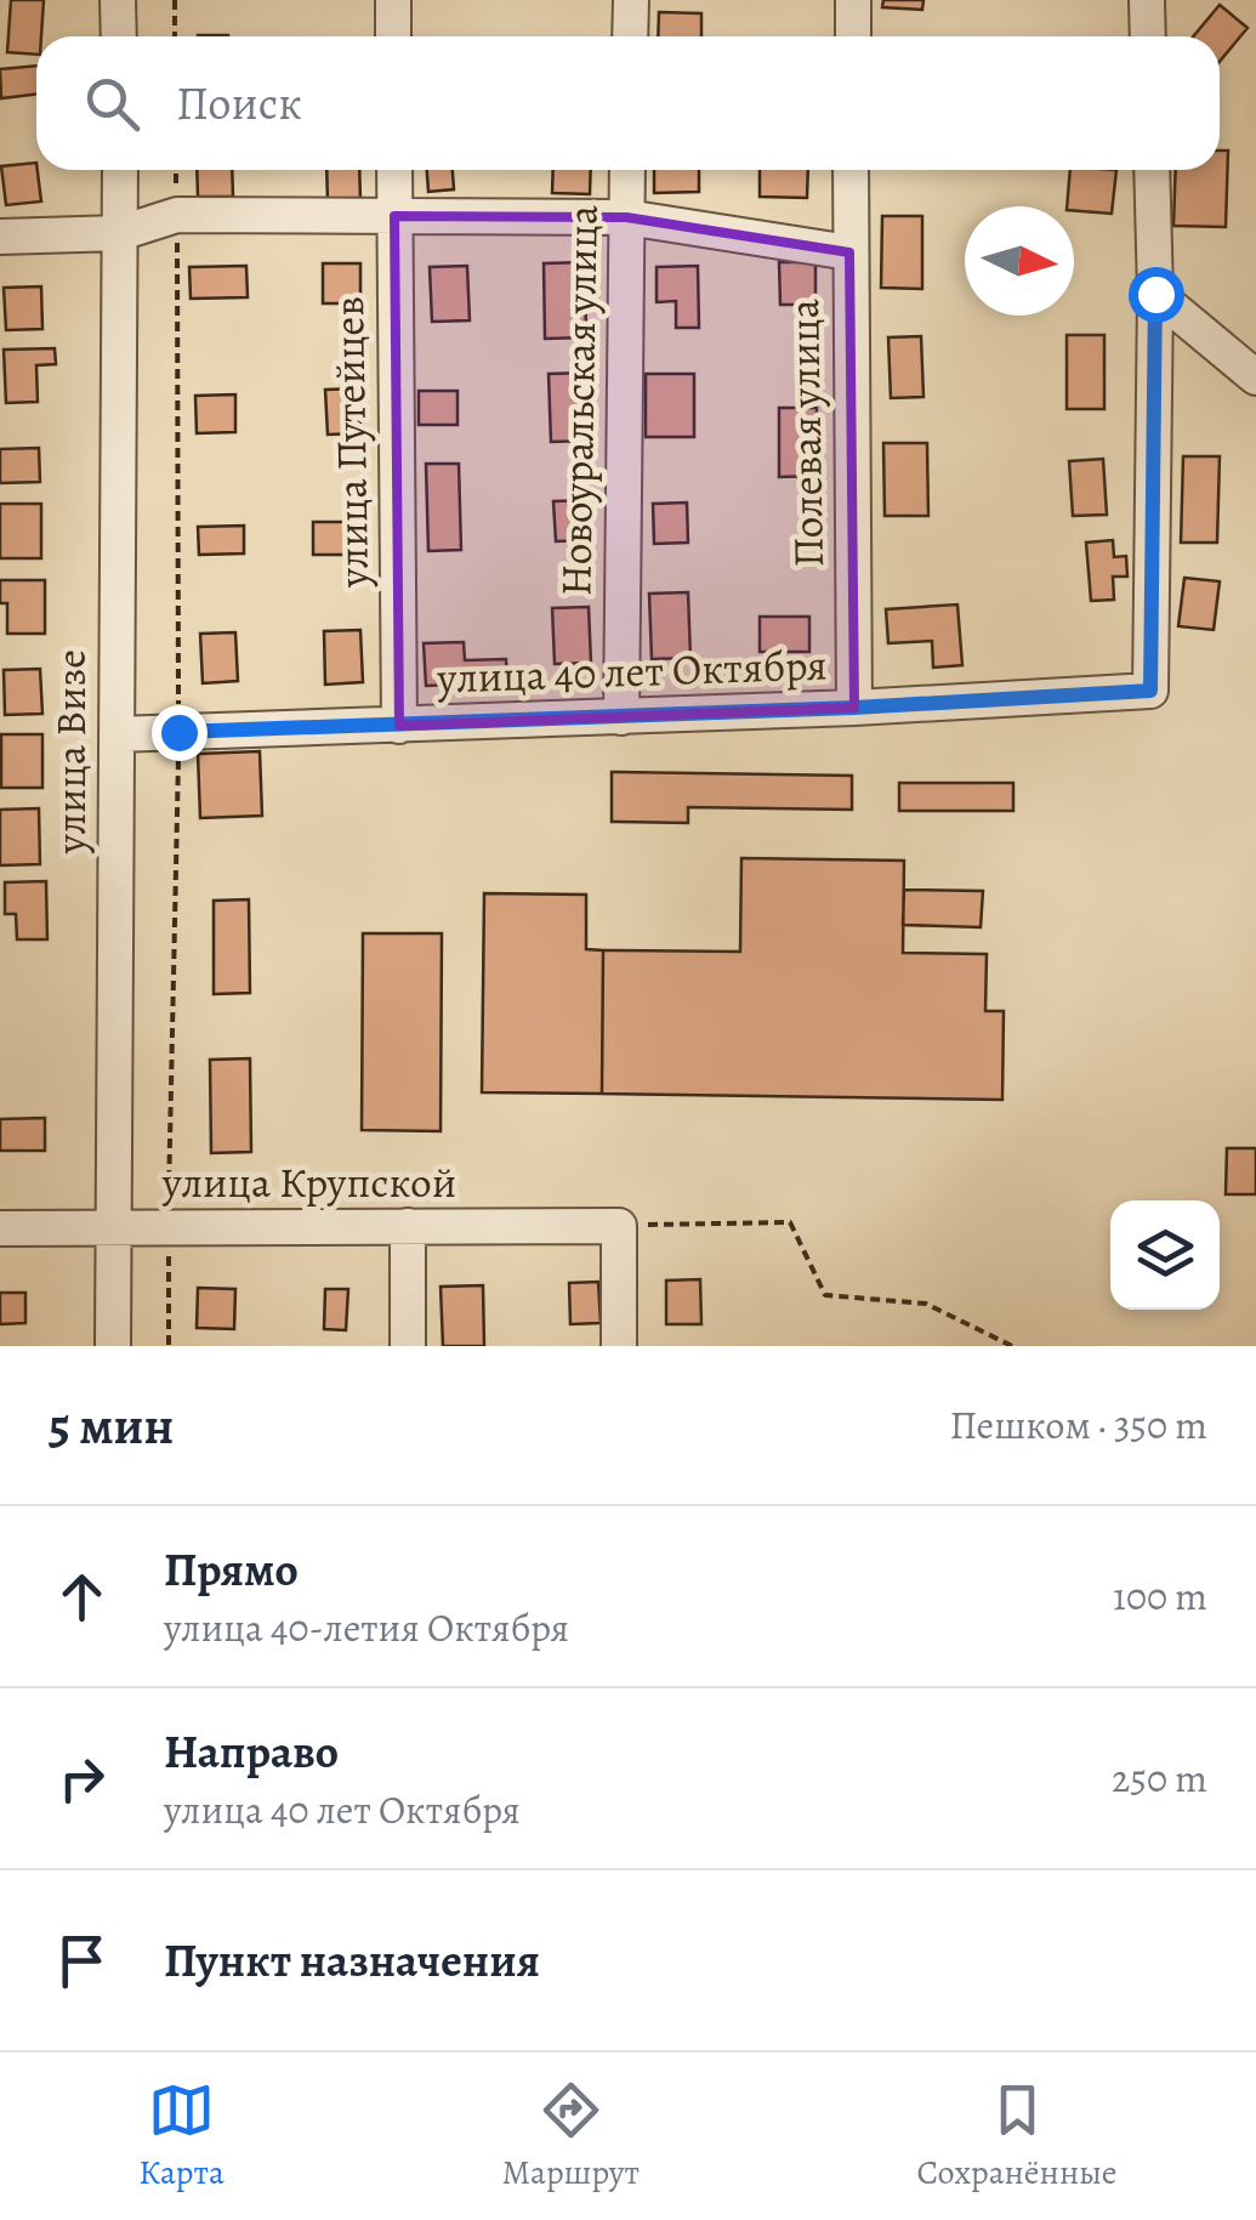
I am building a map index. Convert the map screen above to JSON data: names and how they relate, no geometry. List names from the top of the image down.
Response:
{
  "streets": {
    "street": [
      "Новоуральская улица",
      "Полевая улица",
      "улица Путейцев",
      "улица 40 лет Октября",
      "улица Визе",
      "улица Крупской"
    ]
  },
  "crossings": [
    ["Новоуральская улица", "улица 40 лет Октября"],
    ["Полевая улица", "улица 40 лет Октября"],
    ["улица Путейцев", "улица 40 лет Октября"],
    ["улица 40 лет Октября", "улица Визе"],
    ["улица Визе", "улица Крупской"]
  ],
  "north": "right",
  "page": {
    "search": "Поиск",
    "heading": ["5 мин", "Пешком · 350 m"],
    "list": [
      ["Прямо", "улица 40-летия Октября", "100 m"],
      ["Направо", "улица 40 лет Октября", "250 m"],
      "Пункт назначения"
    ],
    "nav": ["Карта", "Маршрут", "Сохранённые"]
  }
}
